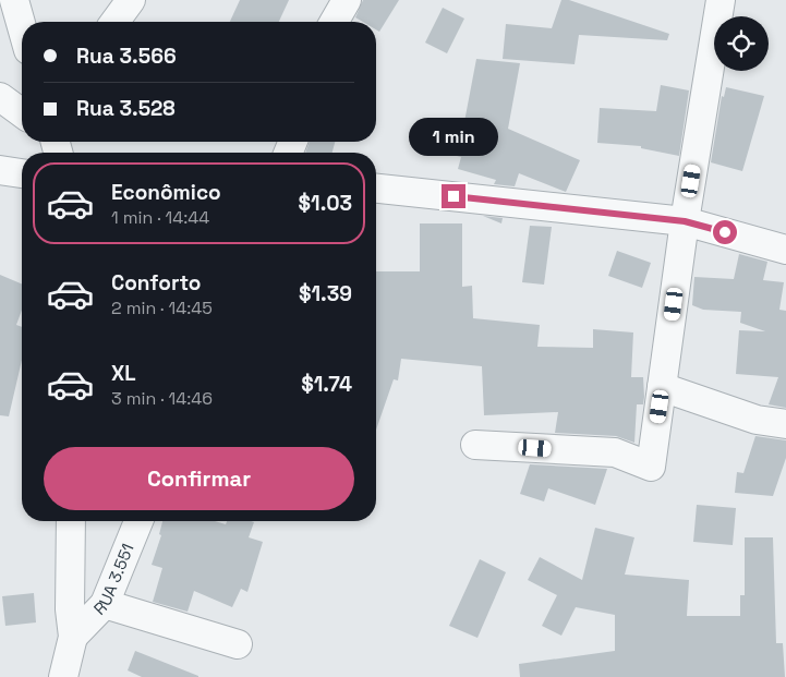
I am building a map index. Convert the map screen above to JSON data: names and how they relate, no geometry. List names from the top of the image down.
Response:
{
  "streets": {
    "street": ["RUA 3.551"]
  },
  "page": {
    "banner": ["Rua 3.566", "Rua 3.528"],
    "bubble": "1 min",
    "list": [
      {
        "name": "Econômico",
        "note": "1 min · 14:44",
        "value": "$1.03"
      },
      {
        "name": "Conforto",
        "note": "2 min · 14:45",
        "value": "$1.39"
      },
      {
        "name": "XL",
        "note": "3 min · 14:46",
        "value": "$1.74"
      }
    ],
    "buttons": "Confirmar"
  }
}
